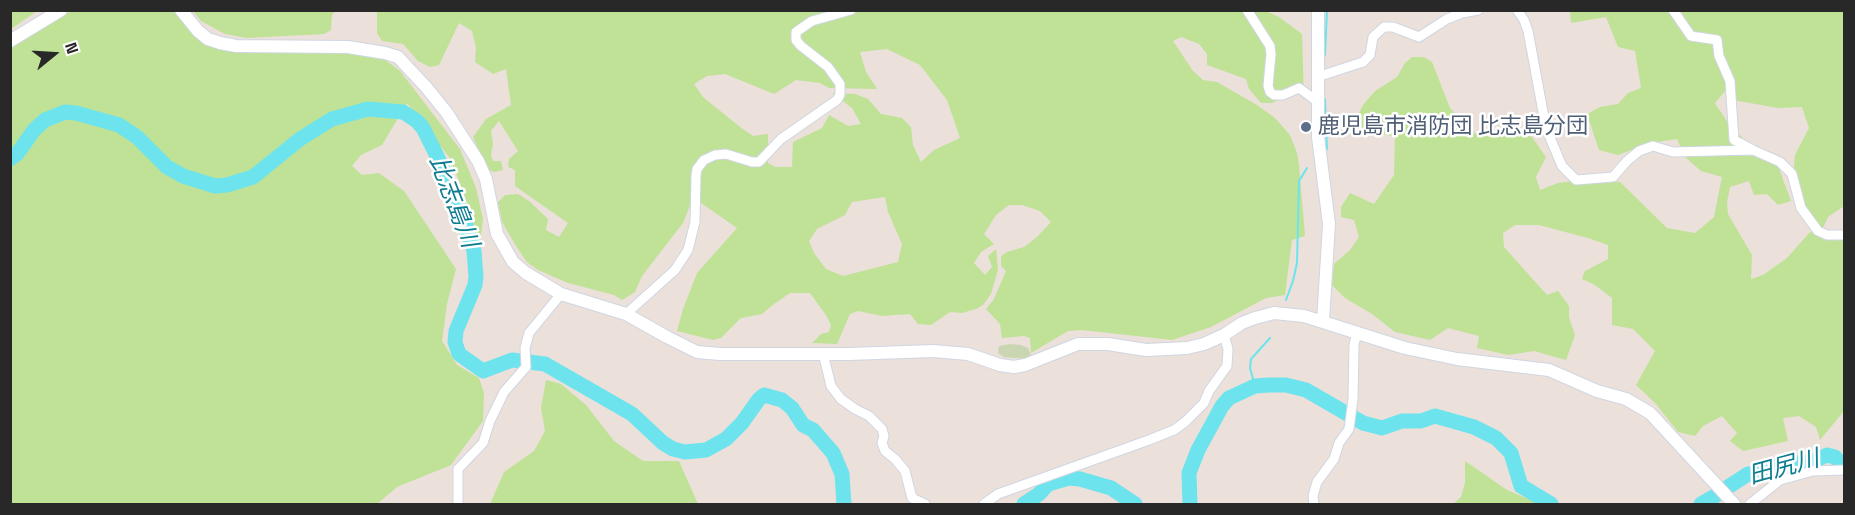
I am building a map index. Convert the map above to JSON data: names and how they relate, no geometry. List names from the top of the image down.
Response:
{
  "water": ["比志島川", "田尻川"],
  "places": ["鹿児島市消防団 比志島分団"],
  "north": "right"
}
